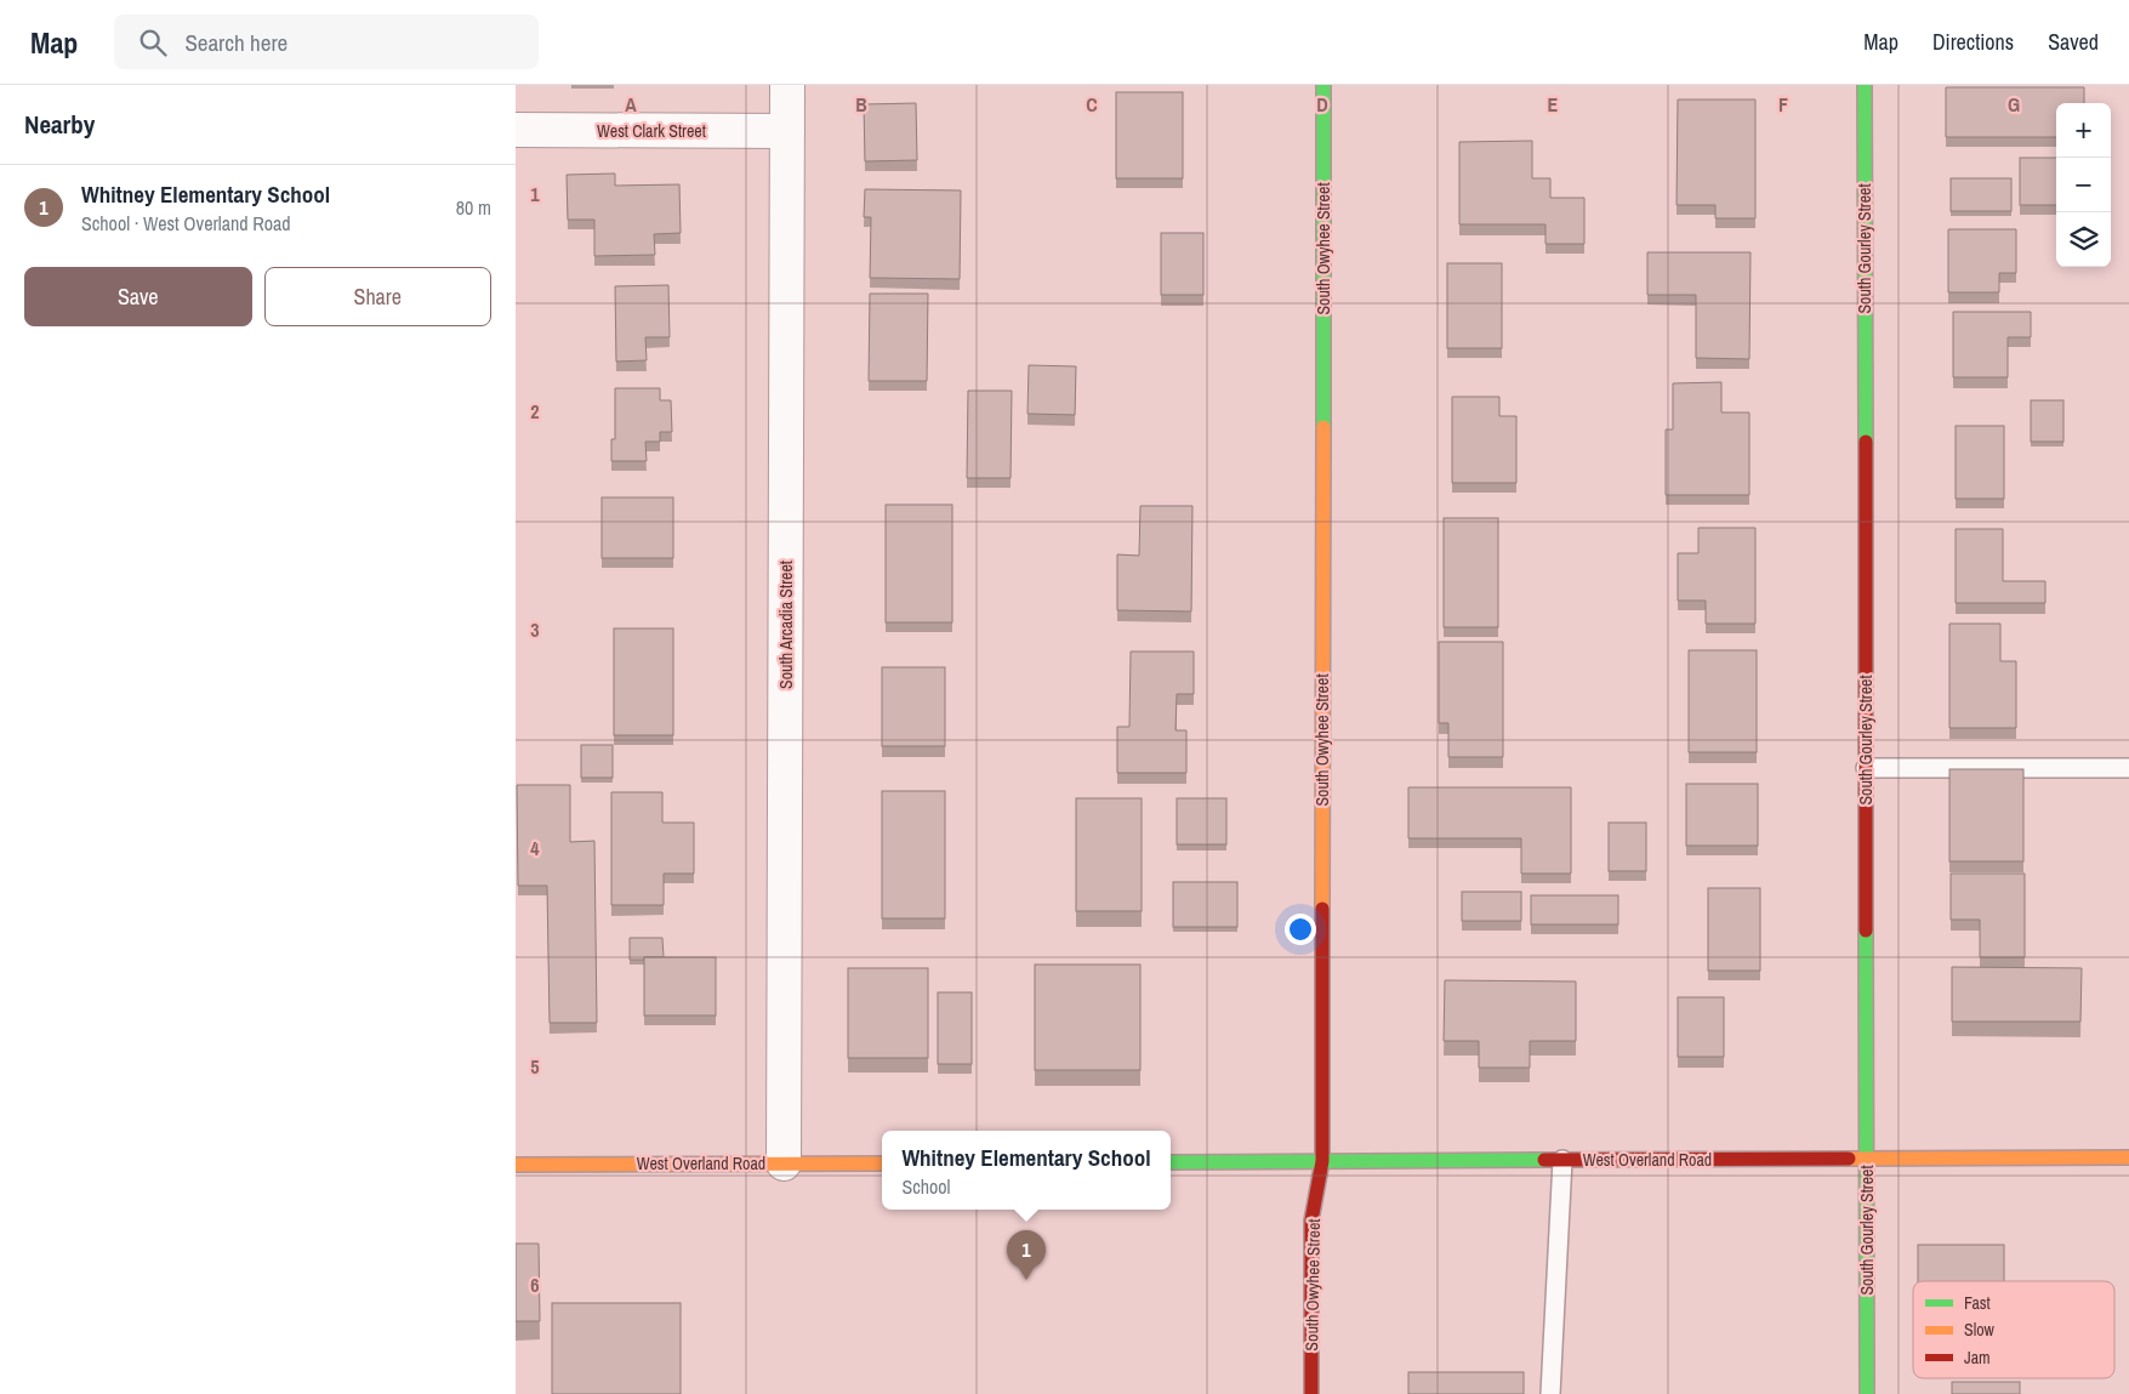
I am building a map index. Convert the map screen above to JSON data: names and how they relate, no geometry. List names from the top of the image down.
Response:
{
  "streets": {
    "street": [
      "West Clark Street",
      "South Owyhee Street",
      "South Gourley Street",
      "South Arcadia Street",
      "West Overland Road"
    ]
  },
  "crossings": [
    ["West Clark Street", "South Arcadia Street"],
    ["South Owyhee Street", "West Overland Road"],
    ["South Gourley Street", "West Overland Road"],
    ["South Arcadia Street", "West Overland Road"]
  ],
  "legend": ["Fast", "Slow", "Jam"],
  "page": {
    "header": "Map",
    "search": "Search here",
    "nav": ["Map", "Directions", "Saved"],
    "heading": "Nearby",
    "map_buttons": ["+", "−"],
    "list": [
      {
        "mark": "1",
        "name": "Whitney Elementary School",
        "note": "School · West Overland Road",
        "value": "80 m"
      }
    ],
    "buttons": ["Save", "Share"],
    "popup": ["Whitney Elementary School", "School"],
    "pins": "1"
  },
  "grid": {
    "columns": [
      "A",
      "B",
      "C",
      "D",
      "E",
      "F",
      "G"
    ],
    "rows": [
      "1",
      "2",
      "3",
      "4",
      "5",
      "6"
    ]
  }
}
